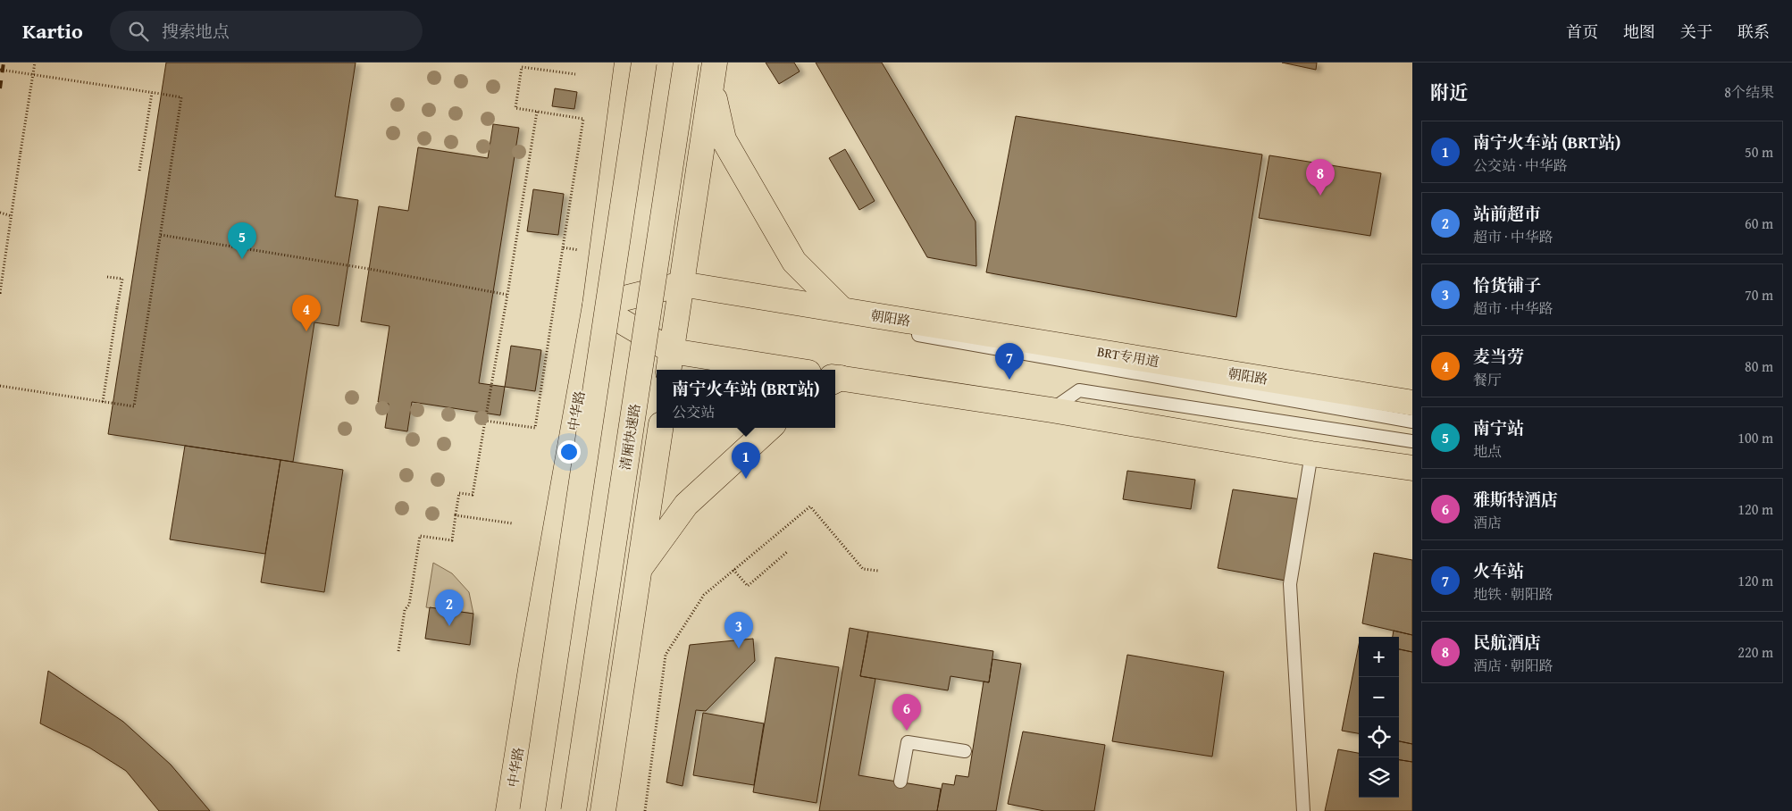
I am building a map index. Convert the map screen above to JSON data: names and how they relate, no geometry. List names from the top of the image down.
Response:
{
  "streets": {
    "main road": ["朝阳路", "中华路", "清厢快速路"],
    "lane": ["BRT专用道"]
  },
  "crossings": [
    ["朝阳路", "BRT专用道"],
    ["朝阳路", "中华路"]
  ],
  "page": {
    "header": "Kartio",
    "search": "搜索地点",
    "nav": [
      "首页",
      "地图",
      "关于",
      "联系"
    ],
    "heading": ["附近", "8个结果"],
    "list": [
      {
        "mark": "1",
        "name": "南宁火车站 (BRT站)",
        "note": "公交站 · 中华路",
        "value": "50 m"
      },
      {
        "mark": "2",
        "name": "站前超市",
        "note": "超市 · 中华路",
        "value": "60 m"
      },
      {
        "mark": "3",
        "name": "恰货铺子",
        "note": "超市 · 中华路",
        "value": "70 m"
      },
      {
        "mark": "4",
        "name": "麦当劳",
        "note": "餐厅",
        "value": "80 m"
      },
      {
        "mark": "5",
        "name": "南宁站",
        "note": "地点",
        "value": "100 m"
      },
      {
        "mark": "6",
        "name": "雅斯特酒店",
        "note": "酒店",
        "value": "120 m"
      },
      {
        "mark": "7",
        "name": "火车站",
        "note": "地铁 · 朝阳路",
        "value": "120 m"
      },
      {
        "mark": "8",
        "name": "民航酒店",
        "note": "酒店 · 朝阳路",
        "value": "220 m"
      }
    ],
    "pins": [
      "8",
      "5",
      "4",
      "7",
      "1",
      "2",
      "3",
      "6"
    ],
    "popup": ["南宁火车站 (BRT站)", "公交站"],
    "map_buttons": ["+", "−"]
  }
}
